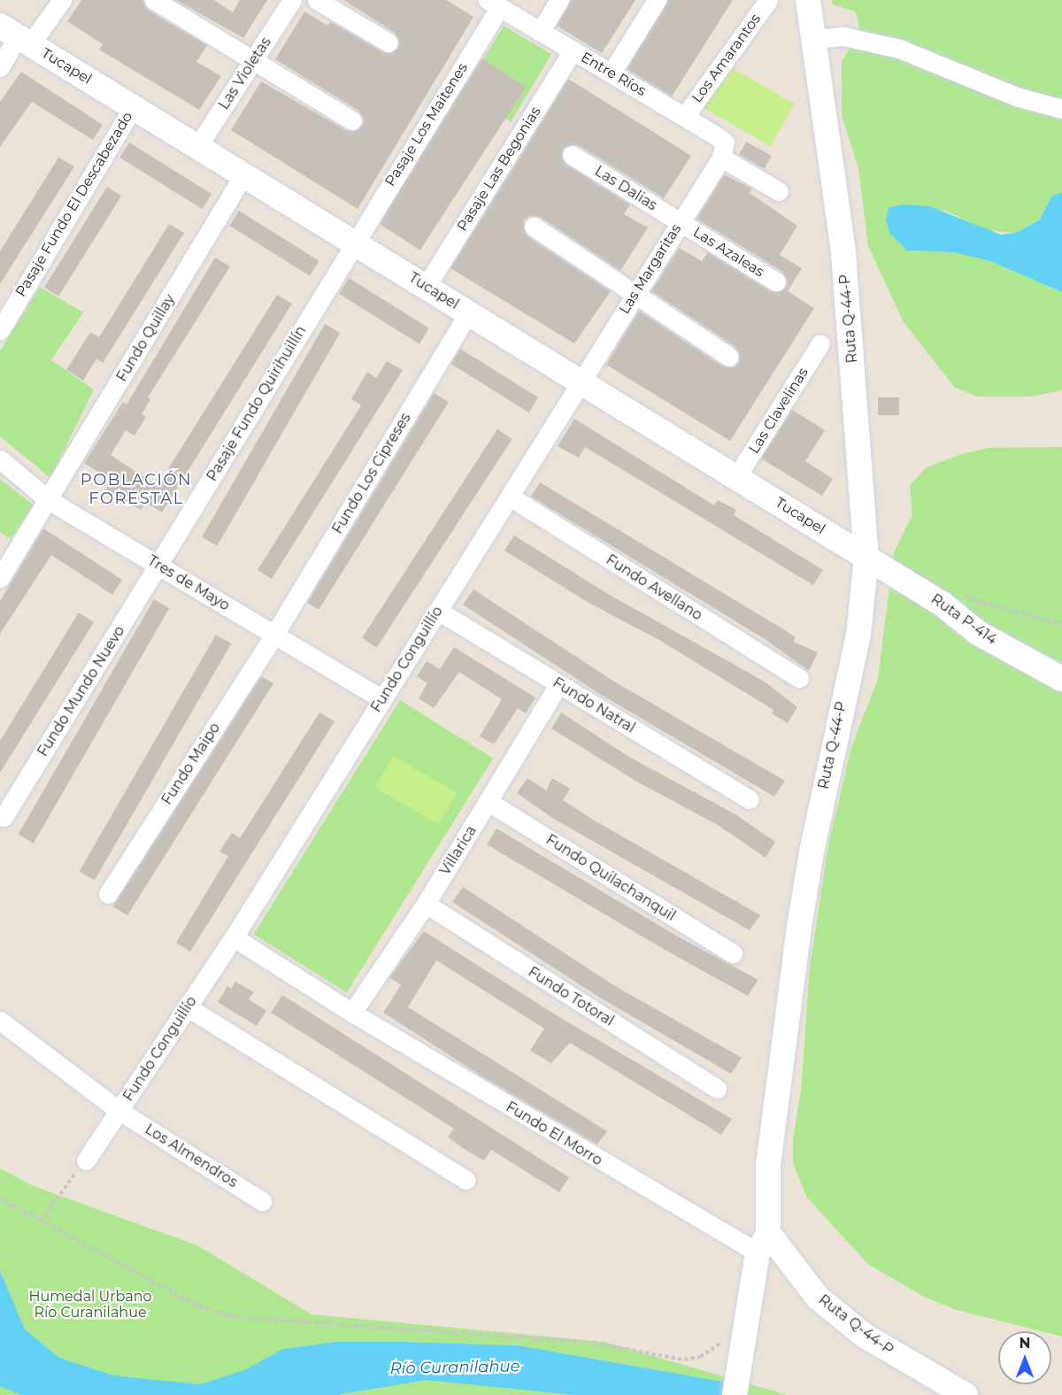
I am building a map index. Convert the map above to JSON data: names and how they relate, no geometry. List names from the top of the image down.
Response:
{
  "streets": {
    "street": [
      "Los Amarantos",
      "Tucapel",
      "Las Violetas",
      "Entre Ríos",
      "Pasaje Los Maitenes",
      "Pasaje Las Begonias",
      "Las Dalias",
      "Pasaje Fundo El Descabezado",
      "Las Azaleas",
      "Las Margaritas",
      "Ruta Q-44-P",
      "Fundo Quillay",
      "Pasaje Fundo Quirihuillín",
      "Las Clavelinas",
      "Fundo Los Cipreses",
      "Tres de Mayo",
      "Fundo Avellano",
      "Ruta P-414",
      "Fundo Conguillío",
      "Fundo Mundo Nuevo",
      "Fundo Natral",
      "Fundo Maipo",
      "Villarica",
      "Fundo Quilachanquil",
      "Fundo Totoral",
      "Fundo El Morro",
      "Los Almendros"
    ]
  },
  "crossings": [
    ["Los Amarantos", "Entre Ríos"],
    ["Tucapel", "Las Violetas"],
    ["Tucapel", "Pasaje Los Maitenes"],
    ["Tucapel", "Pasaje Las Begonias"],
    ["Tucapel", "Pasaje Fundo El Descabezado"],
    ["Tucapel", "Las Margaritas"],
    ["Tucapel", "Ruta Q-44-P"],
    ["Tucapel", "Fundo Quillay"],
    ["Tucapel", "Pasaje Fundo Quirihuillín"],
    ["Tucapel", "Las Clavelinas"],
    ["Tucapel", "Fundo Los Cipreses"],
    ["Tucapel", "Ruta P-414"],
    ["Tucapel", "Fundo Conguillío"],
    ["Entre Ríos", "Pasaje Los Maitenes"],
    ["Entre Ríos", "Pasaje Las Begonias"],
    ["Entre Ríos", "Las Margaritas"],
    ["Pasaje Los Maitenes", "Pasaje Fundo Quirihuillín"],
    ["Las Dalias", "Las Azaleas"],
    ["Las Dalias", "Las Margaritas"],
    ["Las Azaleas", "Las Margaritas"],
    ["Las Margaritas", "Fundo Conguillío"],
    ["Ruta Q-44-P", "Ruta P-414"],
    ["Ruta Q-44-P", "Fundo El Morro"],
    ["Fundo Quillay", "Tres de Mayo"],
    ["Pasaje Fundo Quirihuillín", "Tres de Mayo"],
    ["Pasaje Fundo Quirihuillín", "Fundo Mundo Nuevo"],
    ["Fundo Los Cipreses", "Tres de Mayo"],
    ["Fundo Los Cipreses", "Fundo Maipo"],
    ["Tres de Mayo", "Fundo Conguillío"],
    ["Tres de Mayo", "Fundo Mundo Nuevo"],
    ["Tres de Mayo", "Fundo Maipo"],
    ["Fundo Avellano", "Fundo Conguillío"],
    ["Fundo Conguillío", "Fundo Natral"],
    ["Fundo Conguillío", "Los Almendros"],
    ["Fundo Natral", "Villarica"],
    ["Villarica", "Fundo Quilachanquil"],
    ["Villarica", "Fundo Totoral"],
    ["Villarica", "Fundo El Morro"]
  ],
  "districts": ["POBLACIÓN FORESTAL"],
  "water": ["Río Curanilahue"],
  "parks": ["Humedal Urbano Río Curanilahue"],
  "north": "top"
}
